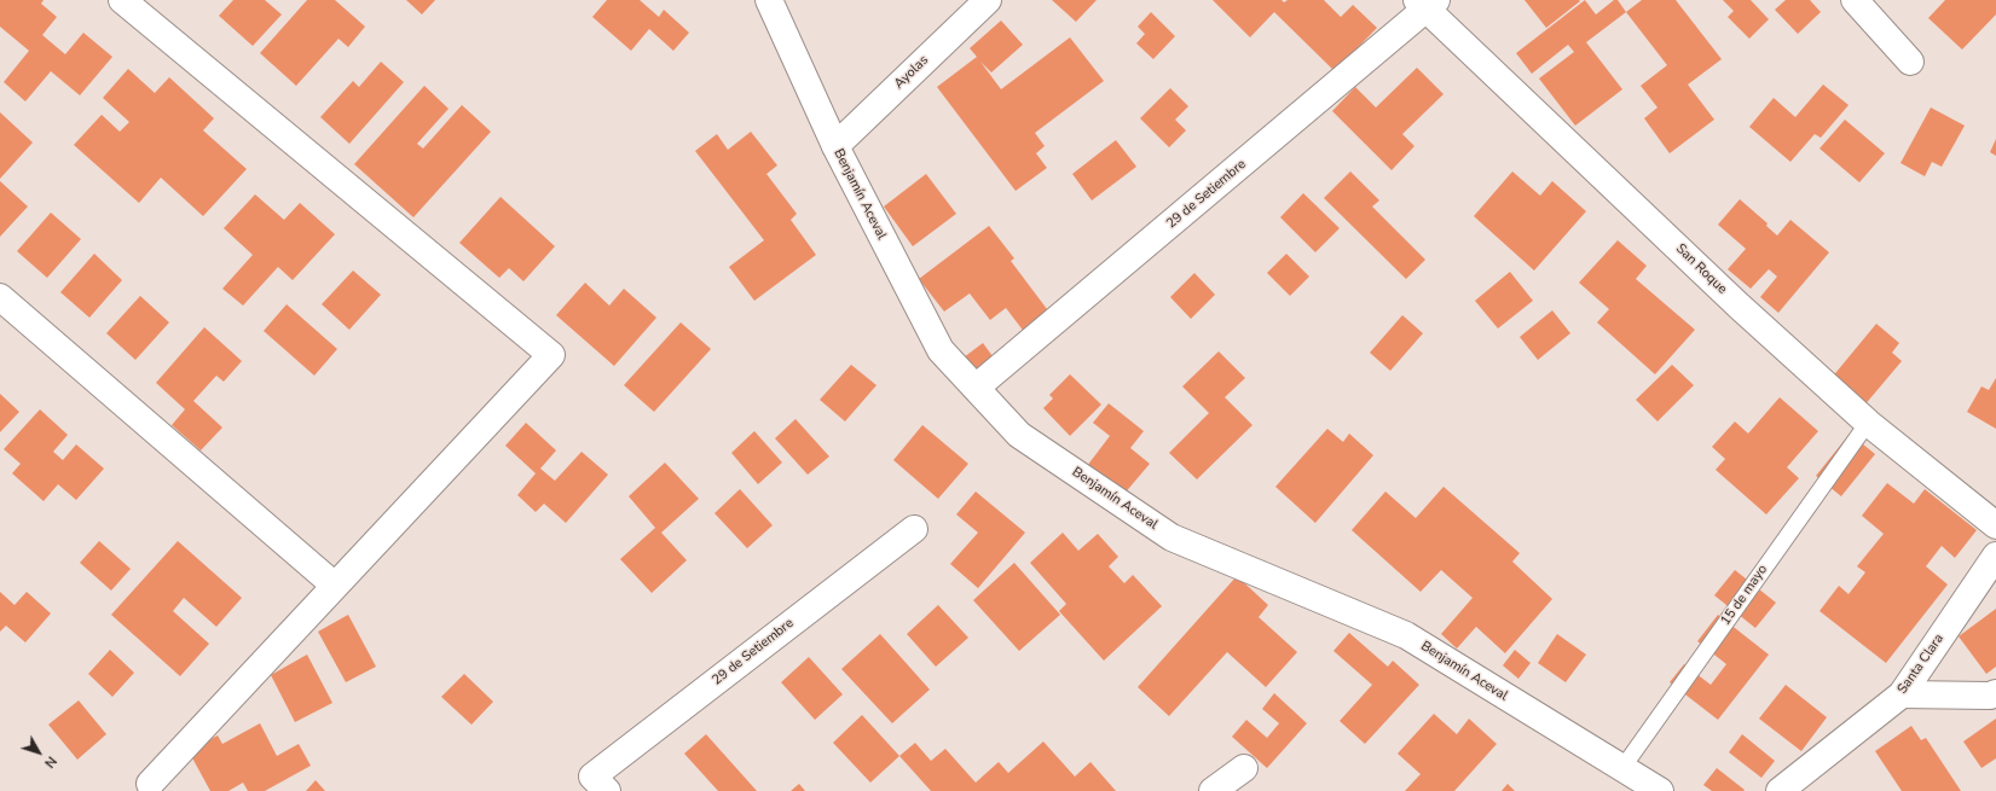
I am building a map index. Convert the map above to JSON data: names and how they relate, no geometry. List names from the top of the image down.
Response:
{
  "streets": {
    "street": [
      "Ayolas",
      "Benjamín Aceval",
      "29 de Setiembre",
      "San Roque",
      "Santa Clara"
    ],
    "lane": ["15 de mayo"]
  },
  "crossings": [
    ["Ayolas", "Benjamín Aceval"],
    ["Benjamín Aceval", "29 de Setiembre"],
    ["Benjamín Aceval", "15 de mayo"],
    ["29 de Setiembre", "San Roque"],
    ["San Roque", "15 de mayo"]
  ],
  "north": "bottom right"
}
